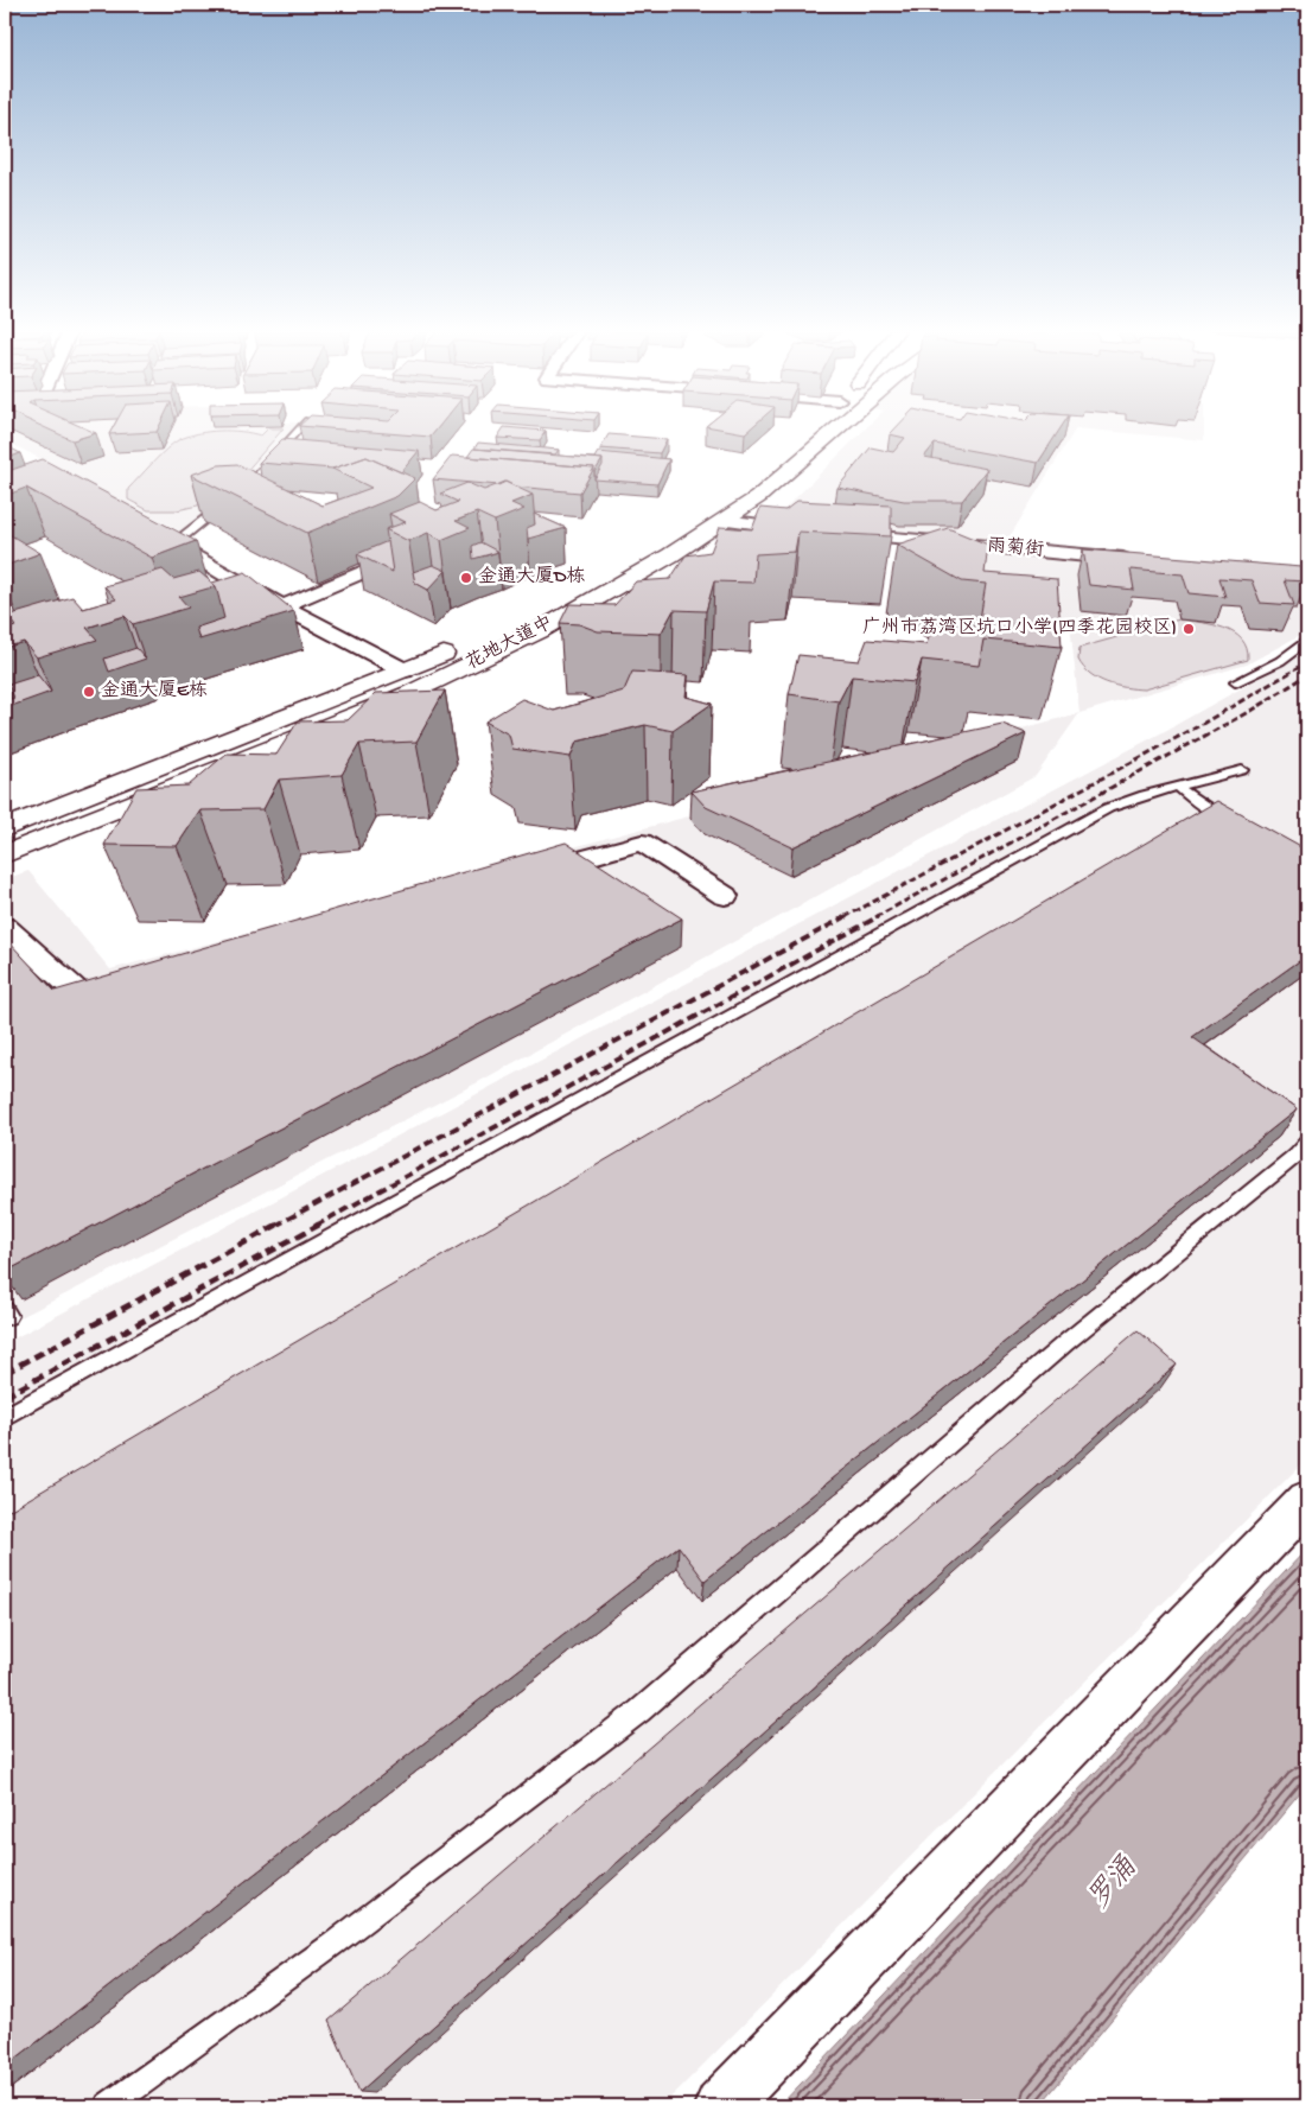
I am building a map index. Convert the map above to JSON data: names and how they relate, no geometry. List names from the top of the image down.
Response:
{
  "streets": {
    "main road": ["花地大道中"],
    "street": ["雨菊街"]
  },
  "water": ["罗涌"],
  "places": ["金通大厦D栋", "广州市荔湾区坑口小学(四季花园校区)", "金通大厦E栋"]
}
